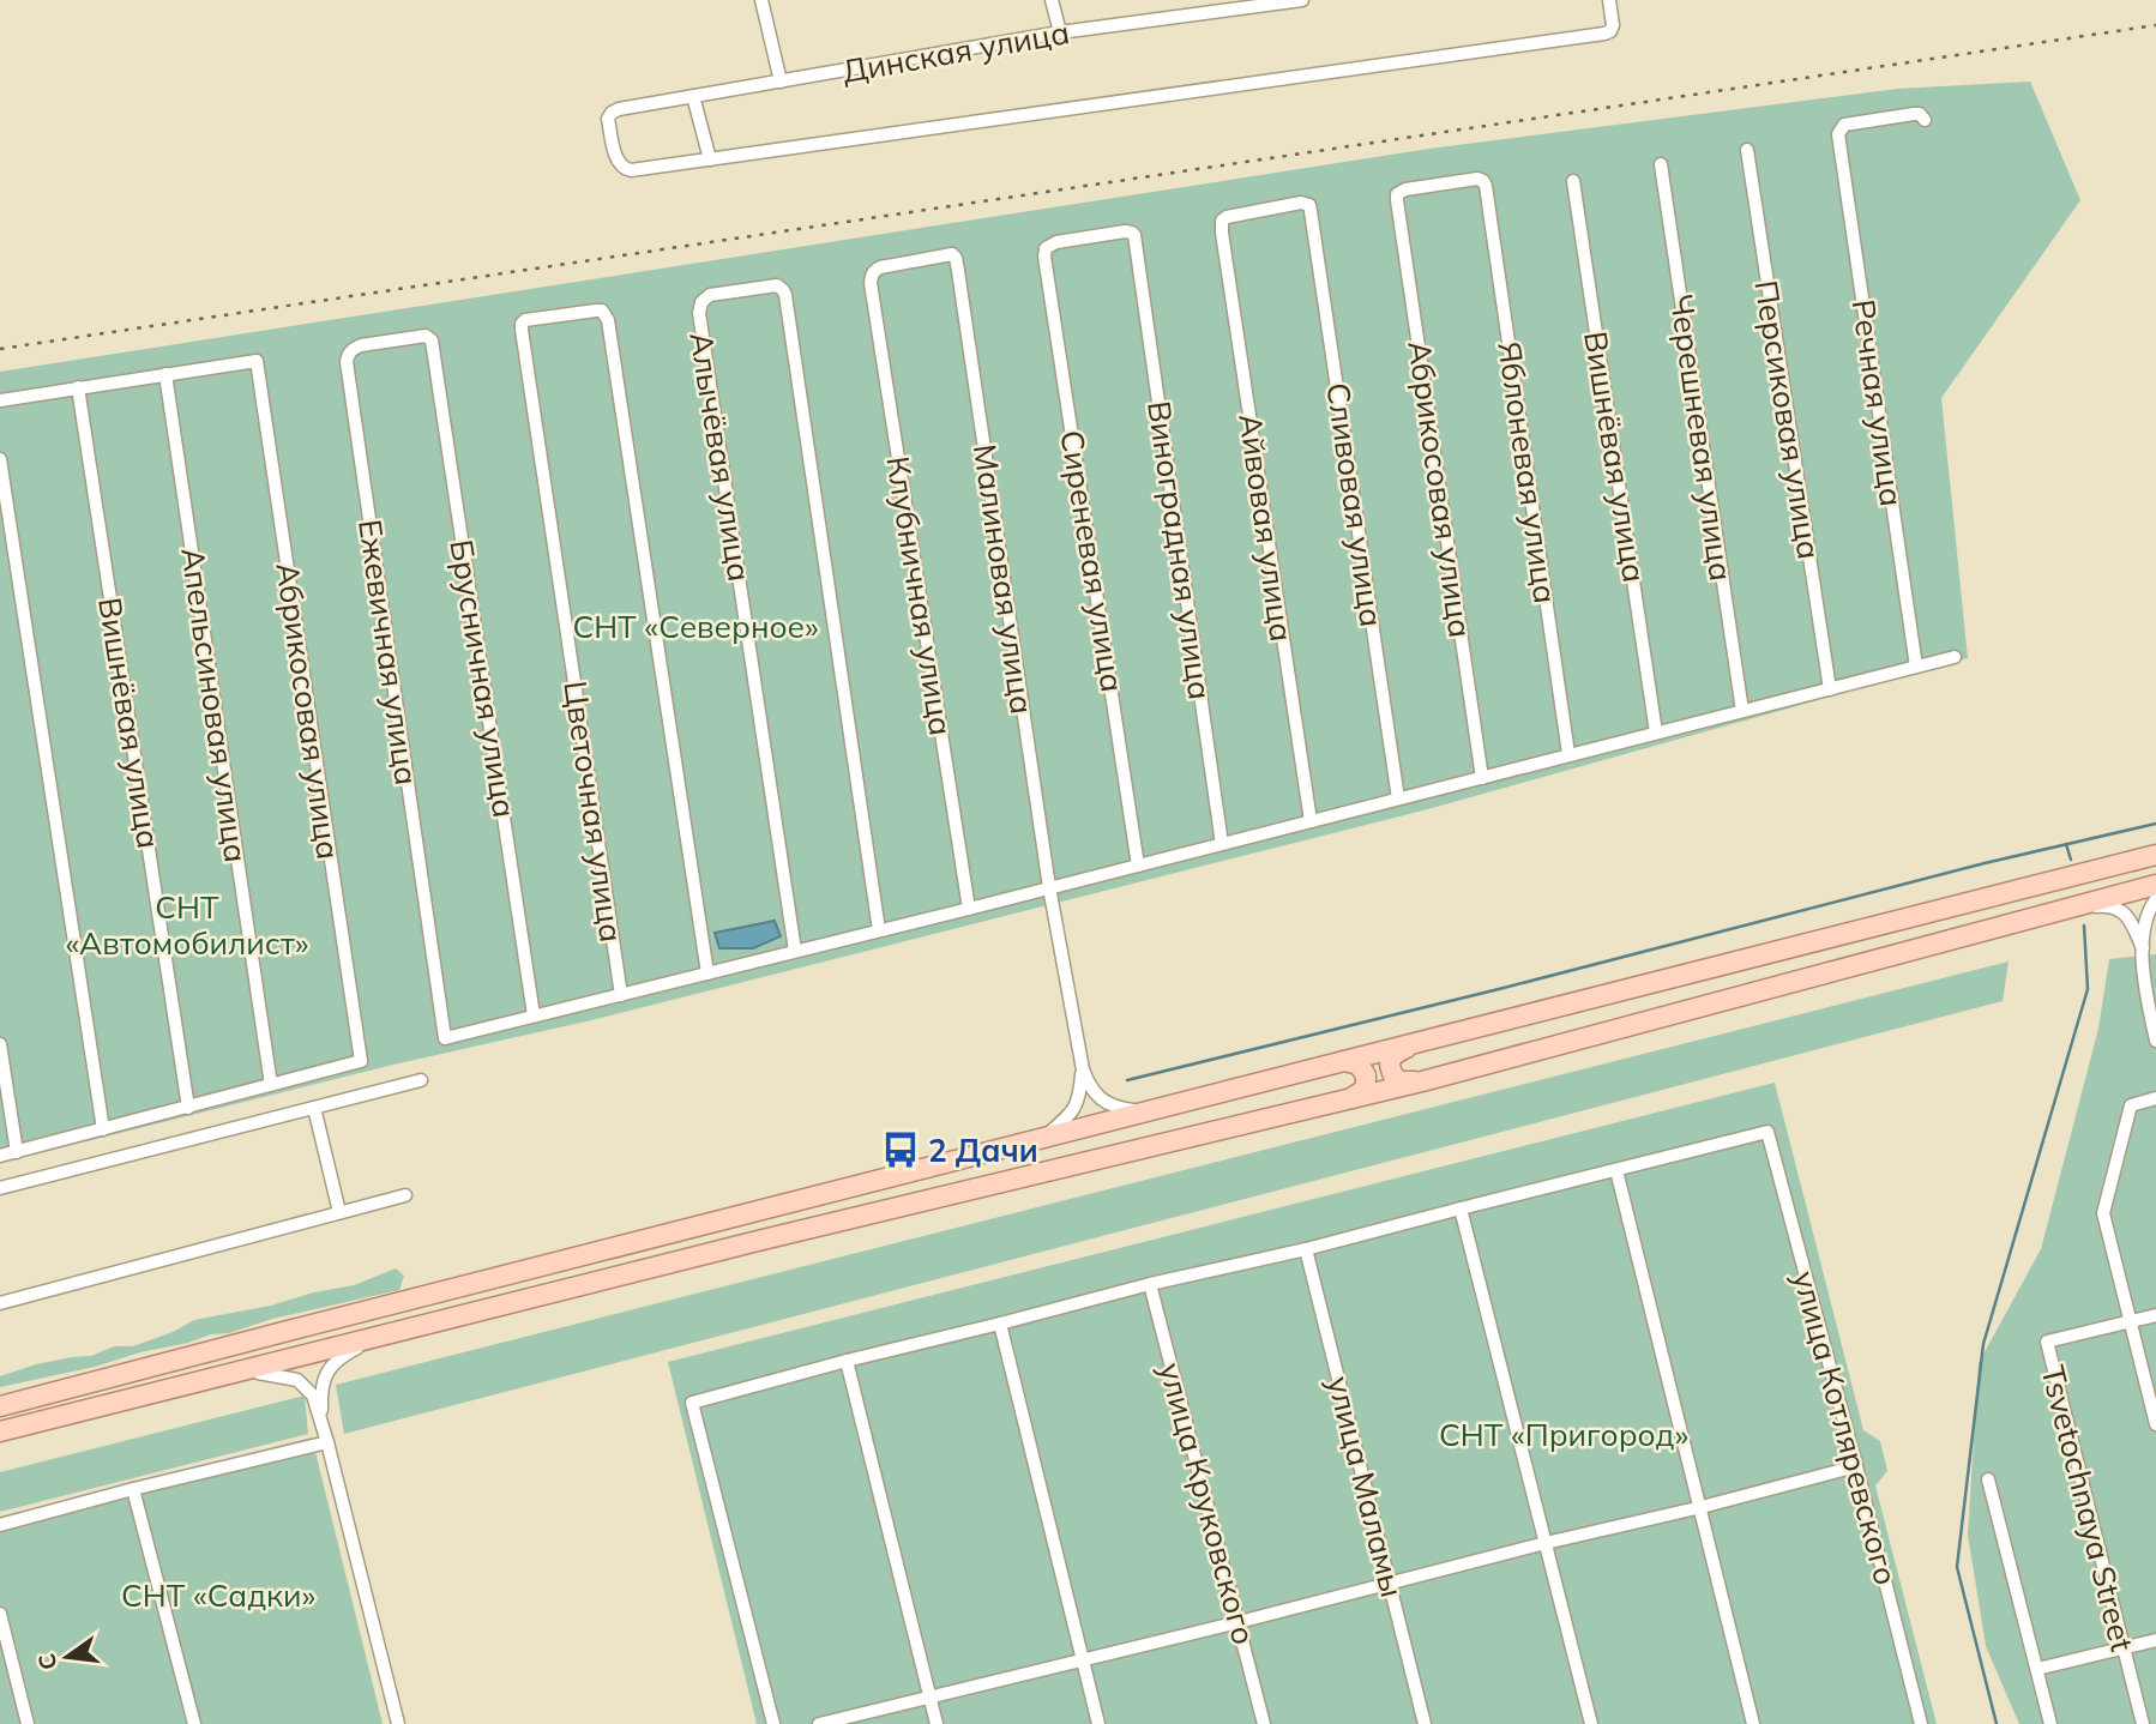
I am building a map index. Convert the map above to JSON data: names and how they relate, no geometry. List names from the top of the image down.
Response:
{
  "streets": {
    "street": [
      "Динская улица",
      "Речная улица",
      "Персиковая улица",
      "Черешневая улица",
      "Алычёвая улица",
      "Вишнёвая улица",
      "Яблоневая улица",
      "Абрикосовая улица",
      "Сливовая улица",
      "Айвовая улица",
      "Виноградная улица",
      "Сиреневая улица",
      "Малиновая улица",
      "Клубничная улица",
      "Ежевичная улица",
      "Брусничная улица",
      "Апельсиновая улица",
      "Цветочная улица",
      "улица Котляревского",
      "улица Маламы",
      "улица Круковского",
      "Tsvetochnaya Street"
    ]
  },
  "crossings": [
    ["Яблоневая улица", "Абрикосовая улица"],
    ["Абрикосовая улица", "Апельсиновая улица"],
    ["Сливовая улица", "Айвовая улица"],
    ["Виноградная улица", "Сиреневая улица"],
    ["Малиновая улица", "Клубничная улица"],
    ["Ежевичная улица", "Брусничная улица"]
  ],
  "parks": [
    "СНТ «Северное»",
    "СНТ «Автомобилист»",
    "СНТ «Пригород»",
    "СНТ «Садки»"
  ],
  "places": {
    "bus stop": ["2 Дачи"]
  },
  "north": "left"
}
